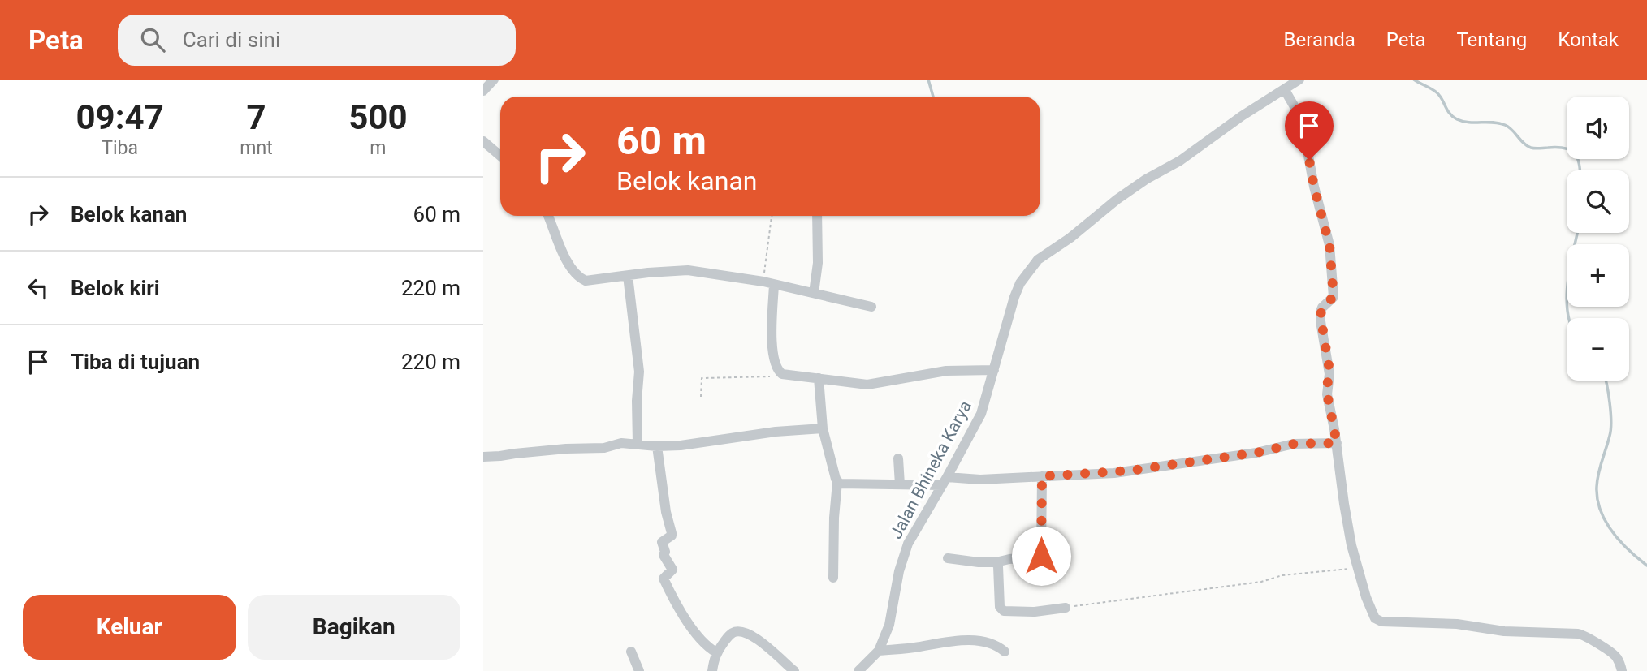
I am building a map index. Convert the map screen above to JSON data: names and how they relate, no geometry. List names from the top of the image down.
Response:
{
  "streets": {
    "street": ["Jalan Bhineka Karya"]
  },
  "page": {
    "header": "Peta",
    "search": "Cari di sini",
    "nav": [
      "Beranda",
      "Peta",
      "Tentang",
      "Kontak"
    ],
    "eta": [
      "09:47",
      "Tiba",
      "7",
      "mnt",
      "500",
      "m"
    ],
    "map_buttons": ["+", "−"],
    "turn": ["60 m", "Belok kanan"],
    "list": [
      {
        "name": "Belok kanan",
        "value": "60 m"
      },
      {
        "name": "Belok kiri",
        "value": "220 m"
      },
      {
        "name": "Tiba di tujuan",
        "value": "220 m"
      }
    ],
    "buttons": ["Keluar", "Bagikan"]
  }
}
